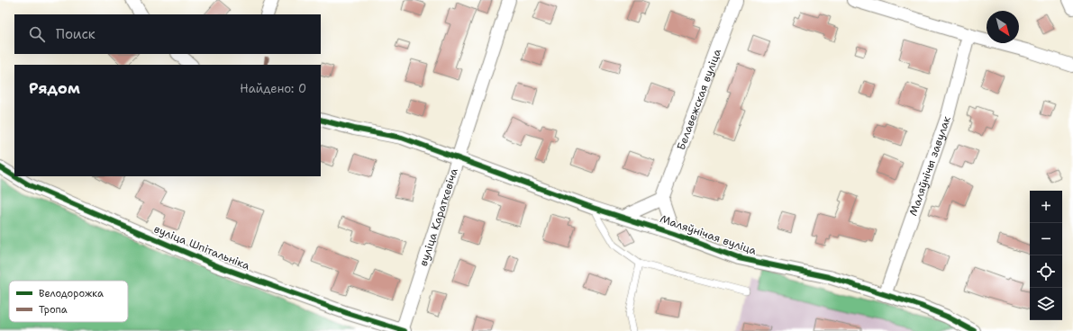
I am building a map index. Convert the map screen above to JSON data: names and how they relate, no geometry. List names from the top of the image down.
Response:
{
  "streets": {
    "street": [
      "Белавежская вуліца",
      "Маляўнічы завулак",
      "вуліца Караткевіча",
      "Маляўнічая вуліца",
      "вуліца Шпітальніка"
    ]
  },
  "crossings": [
    ["Маляўнічы завулак", "Маляўнічая вуліца"],
    ["вуліца Караткевіча", "Маляўнічая вуліца"],
    ["вуліца Караткевіча", "вуліца Шпітальніка"]
  ],
  "legend": ["Велодорожка", "Тропа"],
  "north": "bottom right",
  "page": {
    "search": "Поиск",
    "heading": ["Рядом", "Найдено: 0"],
    "map_buttons": ["+", "−"]
  }
}
